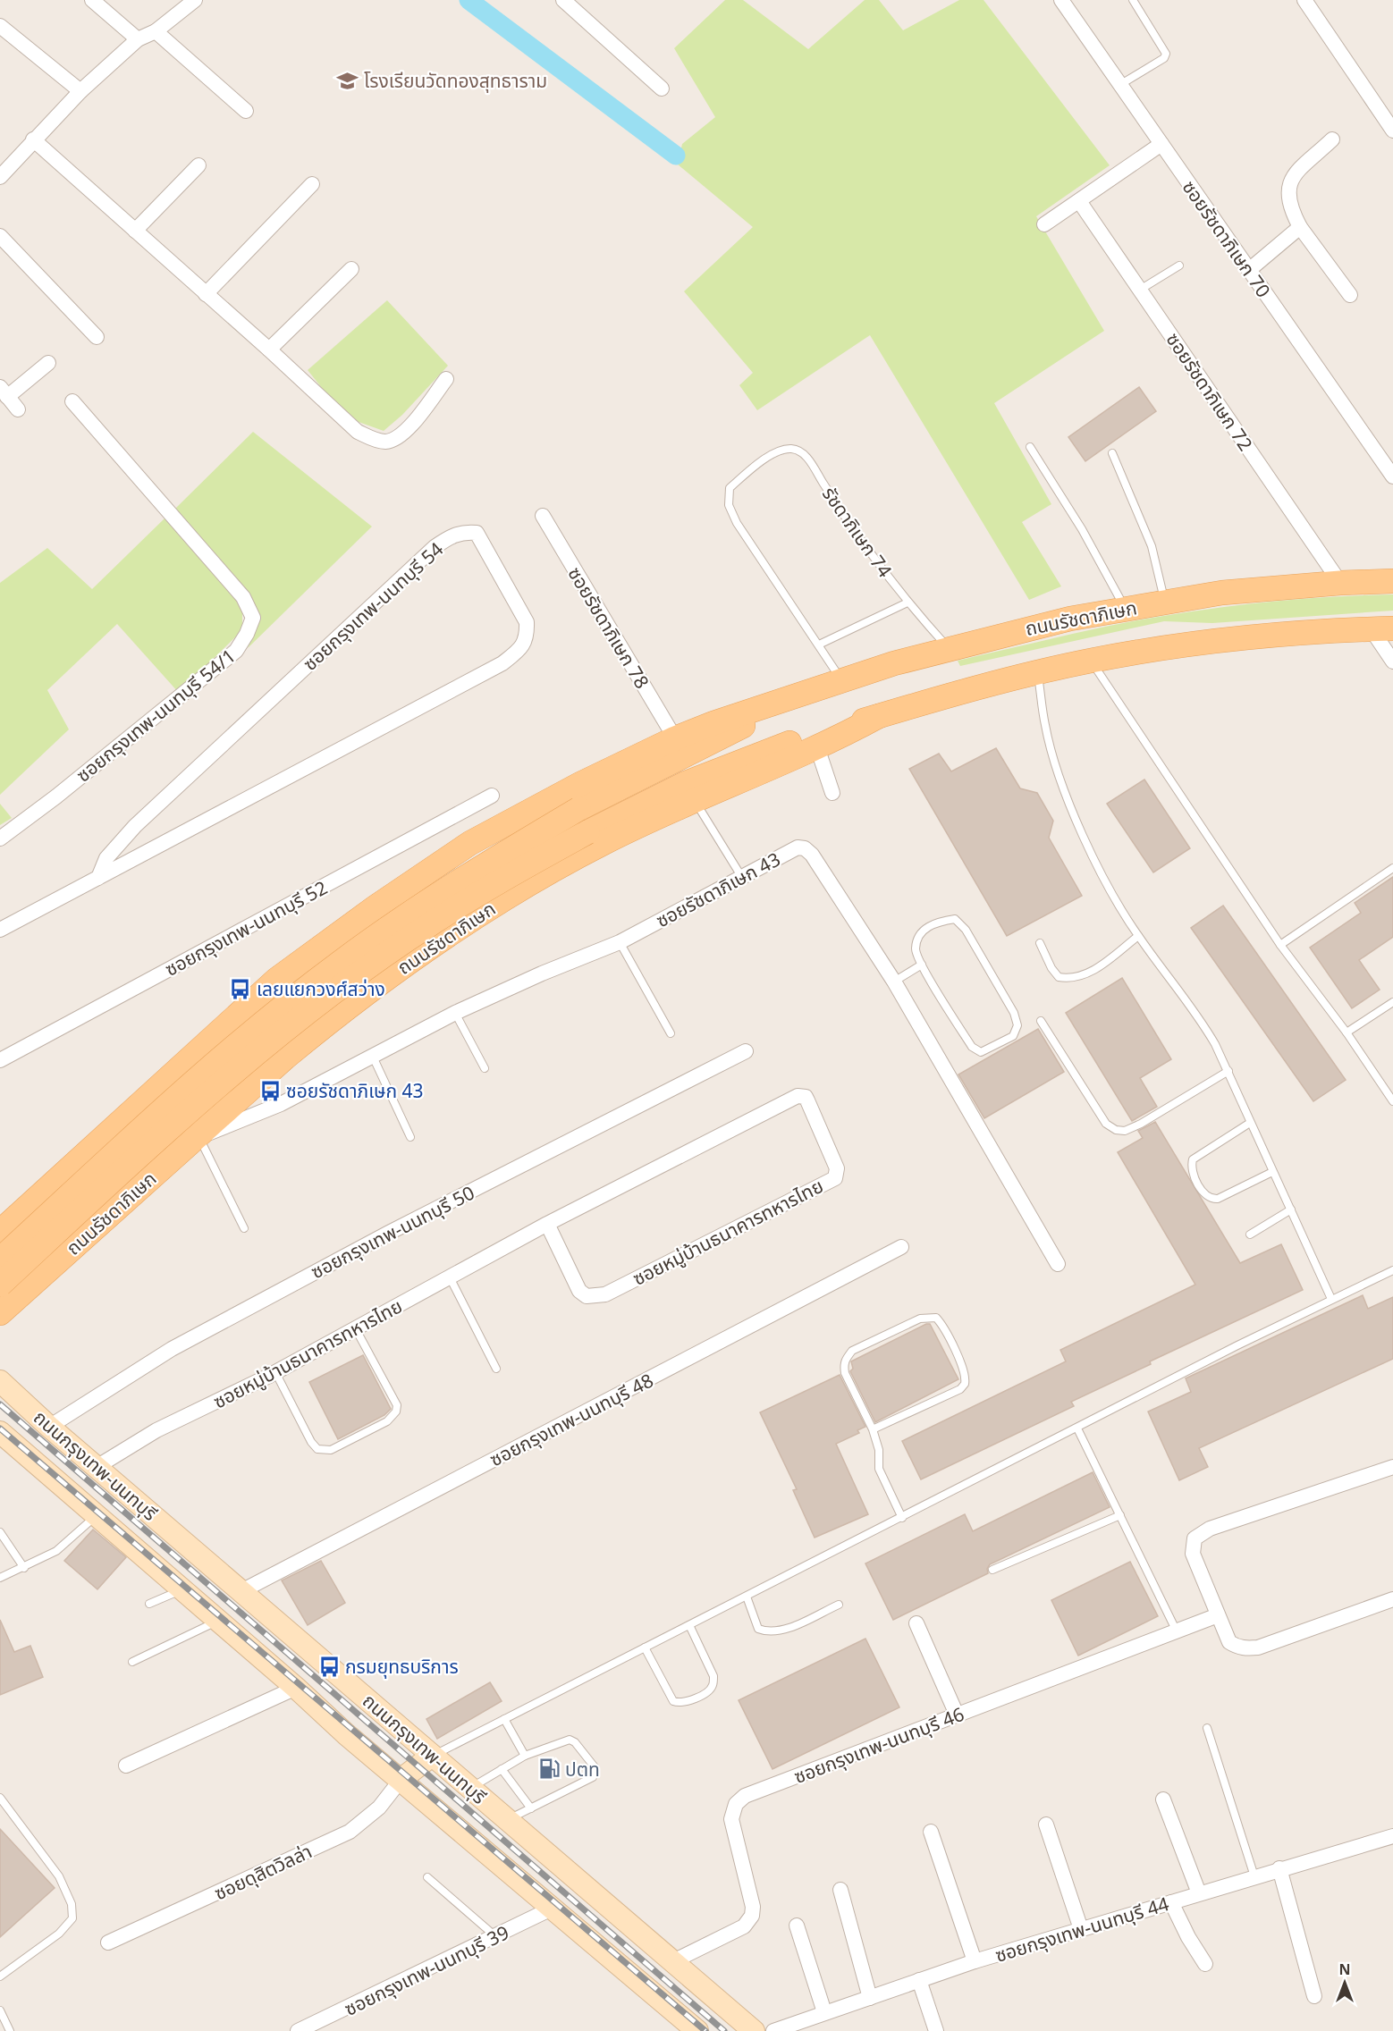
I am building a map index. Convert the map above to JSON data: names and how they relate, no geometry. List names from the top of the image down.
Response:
{
  "streets": {
    "main road": ["ถนนรัชดาภิเษก", "ถนนกรุงเทพ-นนทบุรี"],
    "street": [
      "ซอยรัชดาภิเษก 70",
      "ซอยรัชดาภิเษก 72",
      "ซอยกรุงเทพ-นนทบุรี 54",
      "ซอยรัชดาภิเษก 78",
      "ซอยกรุงเทพ-นนทบุรี 54/1",
      "ซอยรัชดาภิเษก 43",
      "ซอยกรุงเทพ-นนทบุรี 52",
      "ซอยกรุงเทพ-นนทบุรี 50",
      "ซอยหมู่บ้านธนาคารทหารไทย",
      "ซอยกรุงเทพ-นนทบุรี 48",
      "ซอยกรุงเทพ-นนทบุรี 46",
      "ซอยดุสิตวิลล่า",
      "ซอยกรุงเทพ-นนทบุรี 44",
      "ซอยกรุงเทพ-นนทบุรี 39"
    ],
    "lane": ["รัชดาภิเษก 74"]
  },
  "crossings": [
    ["ซอยรัชดาภิเษก 72", "ถนนรัชดาภิเษก"],
    ["รัชดาภิเษก 74", "ถนนรัชดาภิเษก"],
    ["ถนนรัชดาภิเษก", "ซอยรัชดาภิเษก 78"],
    ["ถนนรัชดาภิเษก", "ซอยรัชดาภิเษก 43"],
    ["ซอยกรุงเทพ-นนทบุรี 50", "ถนนกรุงเทพ-นนทบุรี"],
    ["ซอยหมู่บ้านธนาคารทหารไทย", "ถนนกรุงเทพ-นนทบุรี"],
    ["ซอยกรุงเทพ-นนทบุรี 48", "ถนนกรุงเทพ-นนทบุรี"],
    ["ถนนกรุงเทพ-นนทบุรี", "ซอยกรุงเทพ-นนทบุรี 46"],
    ["ถนนกรุงเทพ-นนทบุรี", "ซอยดุสิตวิลล่า"],
    ["ถนนกรุงเทพ-นนทบุรี", "ซอยกรุงเทพ-นนทบุรี 39"]
  ],
  "places": {
    "school or university": ["โรงเรียนวัดทองสุทธาราม"],
    "bus stop": ["เลยแยกวงศ์สว่าง", "ซอยรัชดาภิเษก 43", "กรมยุทธบริการ"],
    "fuel station": ["ปตท"]
  },
  "north": "top"
}
